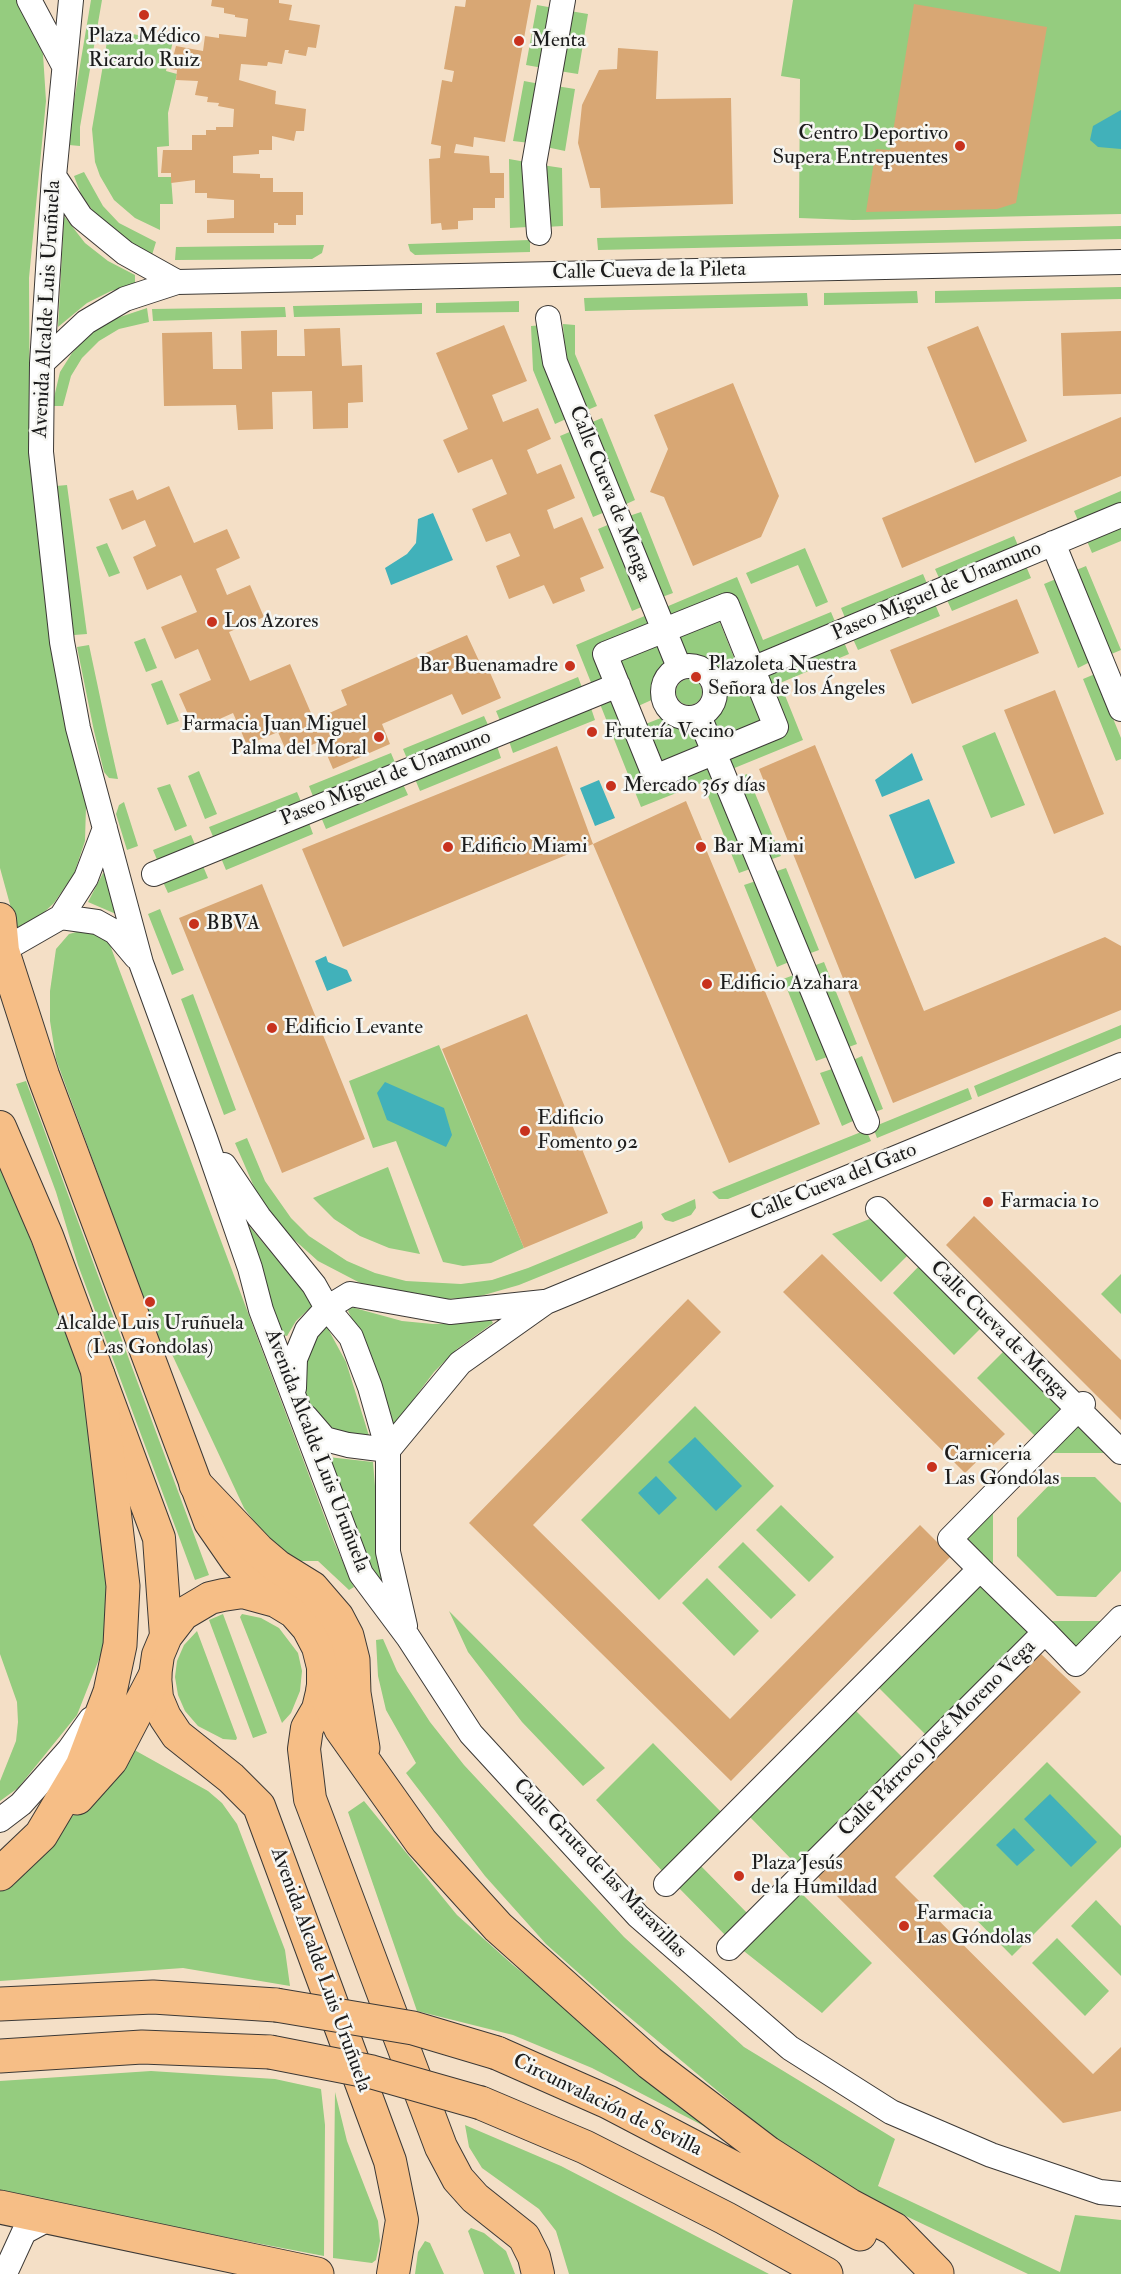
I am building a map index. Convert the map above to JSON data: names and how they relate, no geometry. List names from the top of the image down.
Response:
{
  "streets": {
    "highway": ["Circunvalación de Sevilla"],
    "main road": ["Avenida Alcalde Luis Uruñuela"],
    "street": [
      "Calle Cueva de la Pileta",
      "Calle Cueva de Menga",
      "Paseo Miguel de Unamuno",
      "Calle Cueva del Gato",
      "Calle Párroco José Moreno Vega",
      "Calle Gruta de las Maravillas"
    ]
  },
  "crossings": [
    ["Avenida Alcalde Luis Uruñuela", "Calle Gruta de las Maravillas"],
    ["Calle Cueva de Menga", "Calle Párroco José Moreno Vega"]
  ],
  "places": [
    "Plaza Médico Ricardo Ruiz",
    "Menta",
    "Centro Deportivo Supera Entrepuentes",
    "Los Azores",
    "Bar Buenamadre",
    "Plazoleta Nuestra Señora de los Ángeles",
    "Frutería Vecino",
    "Farmacia Juan Miguel Palma del Moral",
    "Mercado 365 días",
    "Edificio Miami",
    "Bar Miami",
    "BBVA",
    "Edificio Azahara",
    "Edificio Levante",
    "Edificio Fomento 92",
    "Farmacia 10",
    "Alcalde Luis Uruñuela (Las Gondolas)",
    "Carniceria Las Gondolas",
    "Plaza Jesús de la Humildad",
    "Farmacia Las Góndolas"
  ]
}
